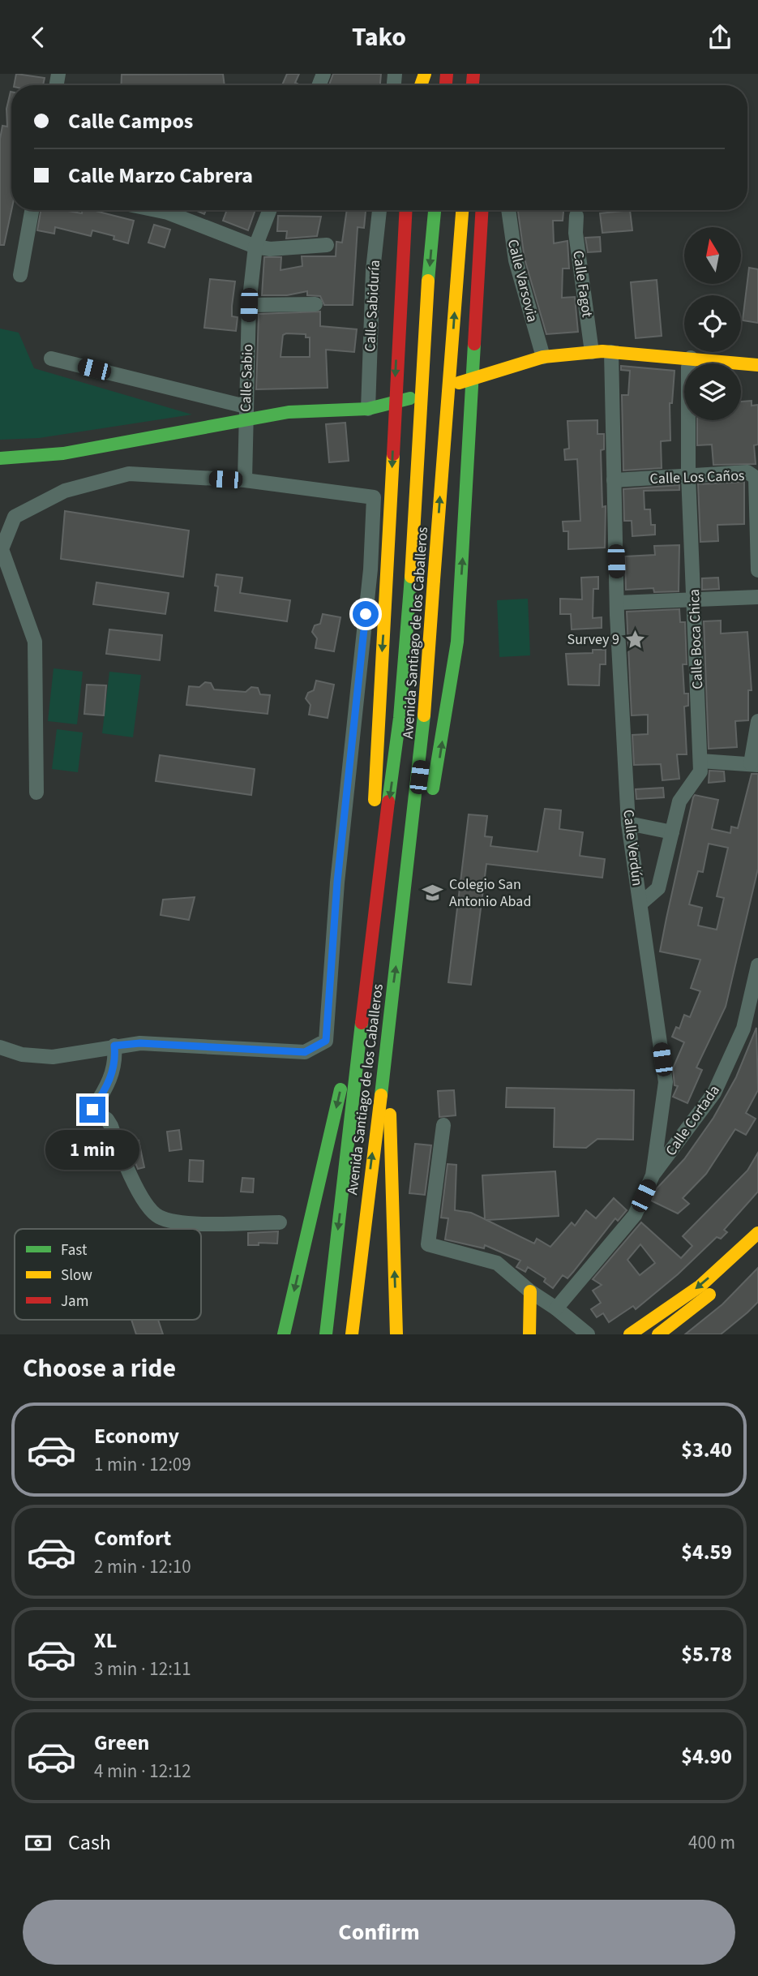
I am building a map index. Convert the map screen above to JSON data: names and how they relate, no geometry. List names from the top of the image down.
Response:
{
  "streets": {
    "main road": ["Avenida Santiago de los Caballeros"],
    "street": [
      "Calle Varsovia",
      "Calle Fagot",
      "Calle Sabiduría",
      "Calle Sabio",
      "Calle Los Caños",
      "Calle Boca Chica",
      "Calle Verdún",
      "Calle Cortada"
    ]
  },
  "crossings": [
    ["Calle Los Caños", "Calle Boca Chica"],
    ["Calle Los Caños", "Calle Verdún"],
    ["Calle Boca Chica", "Calle Verdún"],
    ["Calle Verdún", "Calle Cortada"]
  ],
  "places": {
    "place": ["Survey 9"],
    "school or university": ["Colegio San Antonio Abad"]
  },
  "legend": ["Fast", "Slow", "Jam"],
  "north": "top",
  "page": {
    "header": "Tako",
    "banner": ["Calle Campos", "Calle Marzo Cabrera"],
    "bubble": "1 min",
    "heading": "Choose a ride",
    "list": [
      {
        "name": "Economy",
        "note": "1 min · 12:09",
        "value": "$3.40"
      },
      {
        "name": "Comfort",
        "note": "2 min · 12:10",
        "value": "$4.59"
      },
      {
        "name": "XL",
        "note": "3 min · 12:11",
        "value": "$5.78"
      },
      {
        "name": "Green",
        "note": "4 min · 12:12",
        "value": "$4.90"
      }
    ],
    "pay": ["Cash", "400 m"],
    "buttons": "Confirm"
  }
}
